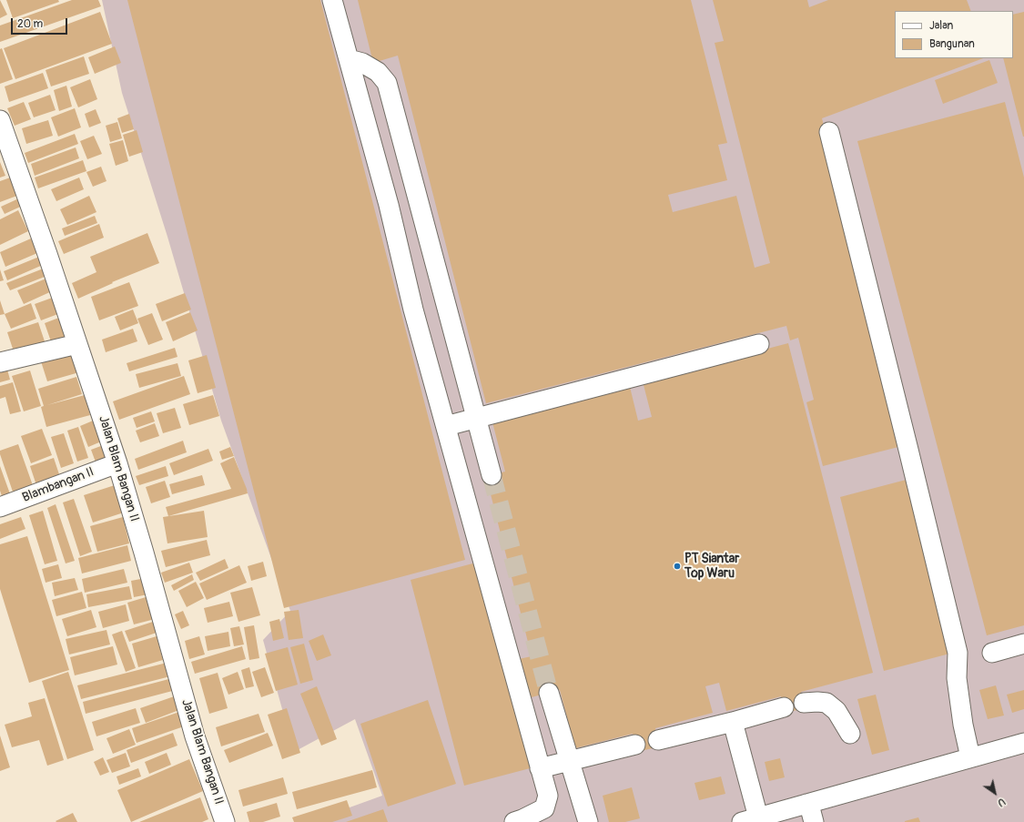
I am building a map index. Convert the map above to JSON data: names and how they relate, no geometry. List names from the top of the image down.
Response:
{
  "streets": {
    "street": ["Jalan Blam Bangan II", "Blambangan II"]
  },
  "crossings": [
    ["Jalan Blam Bangan II", "Blambangan II"]
  ],
  "places": ["PT Siantar Top Waru"],
  "legend": ["Jalan", "Bangunan"],
  "scale_bar": "20 m",
  "north": "bottom right"
}
